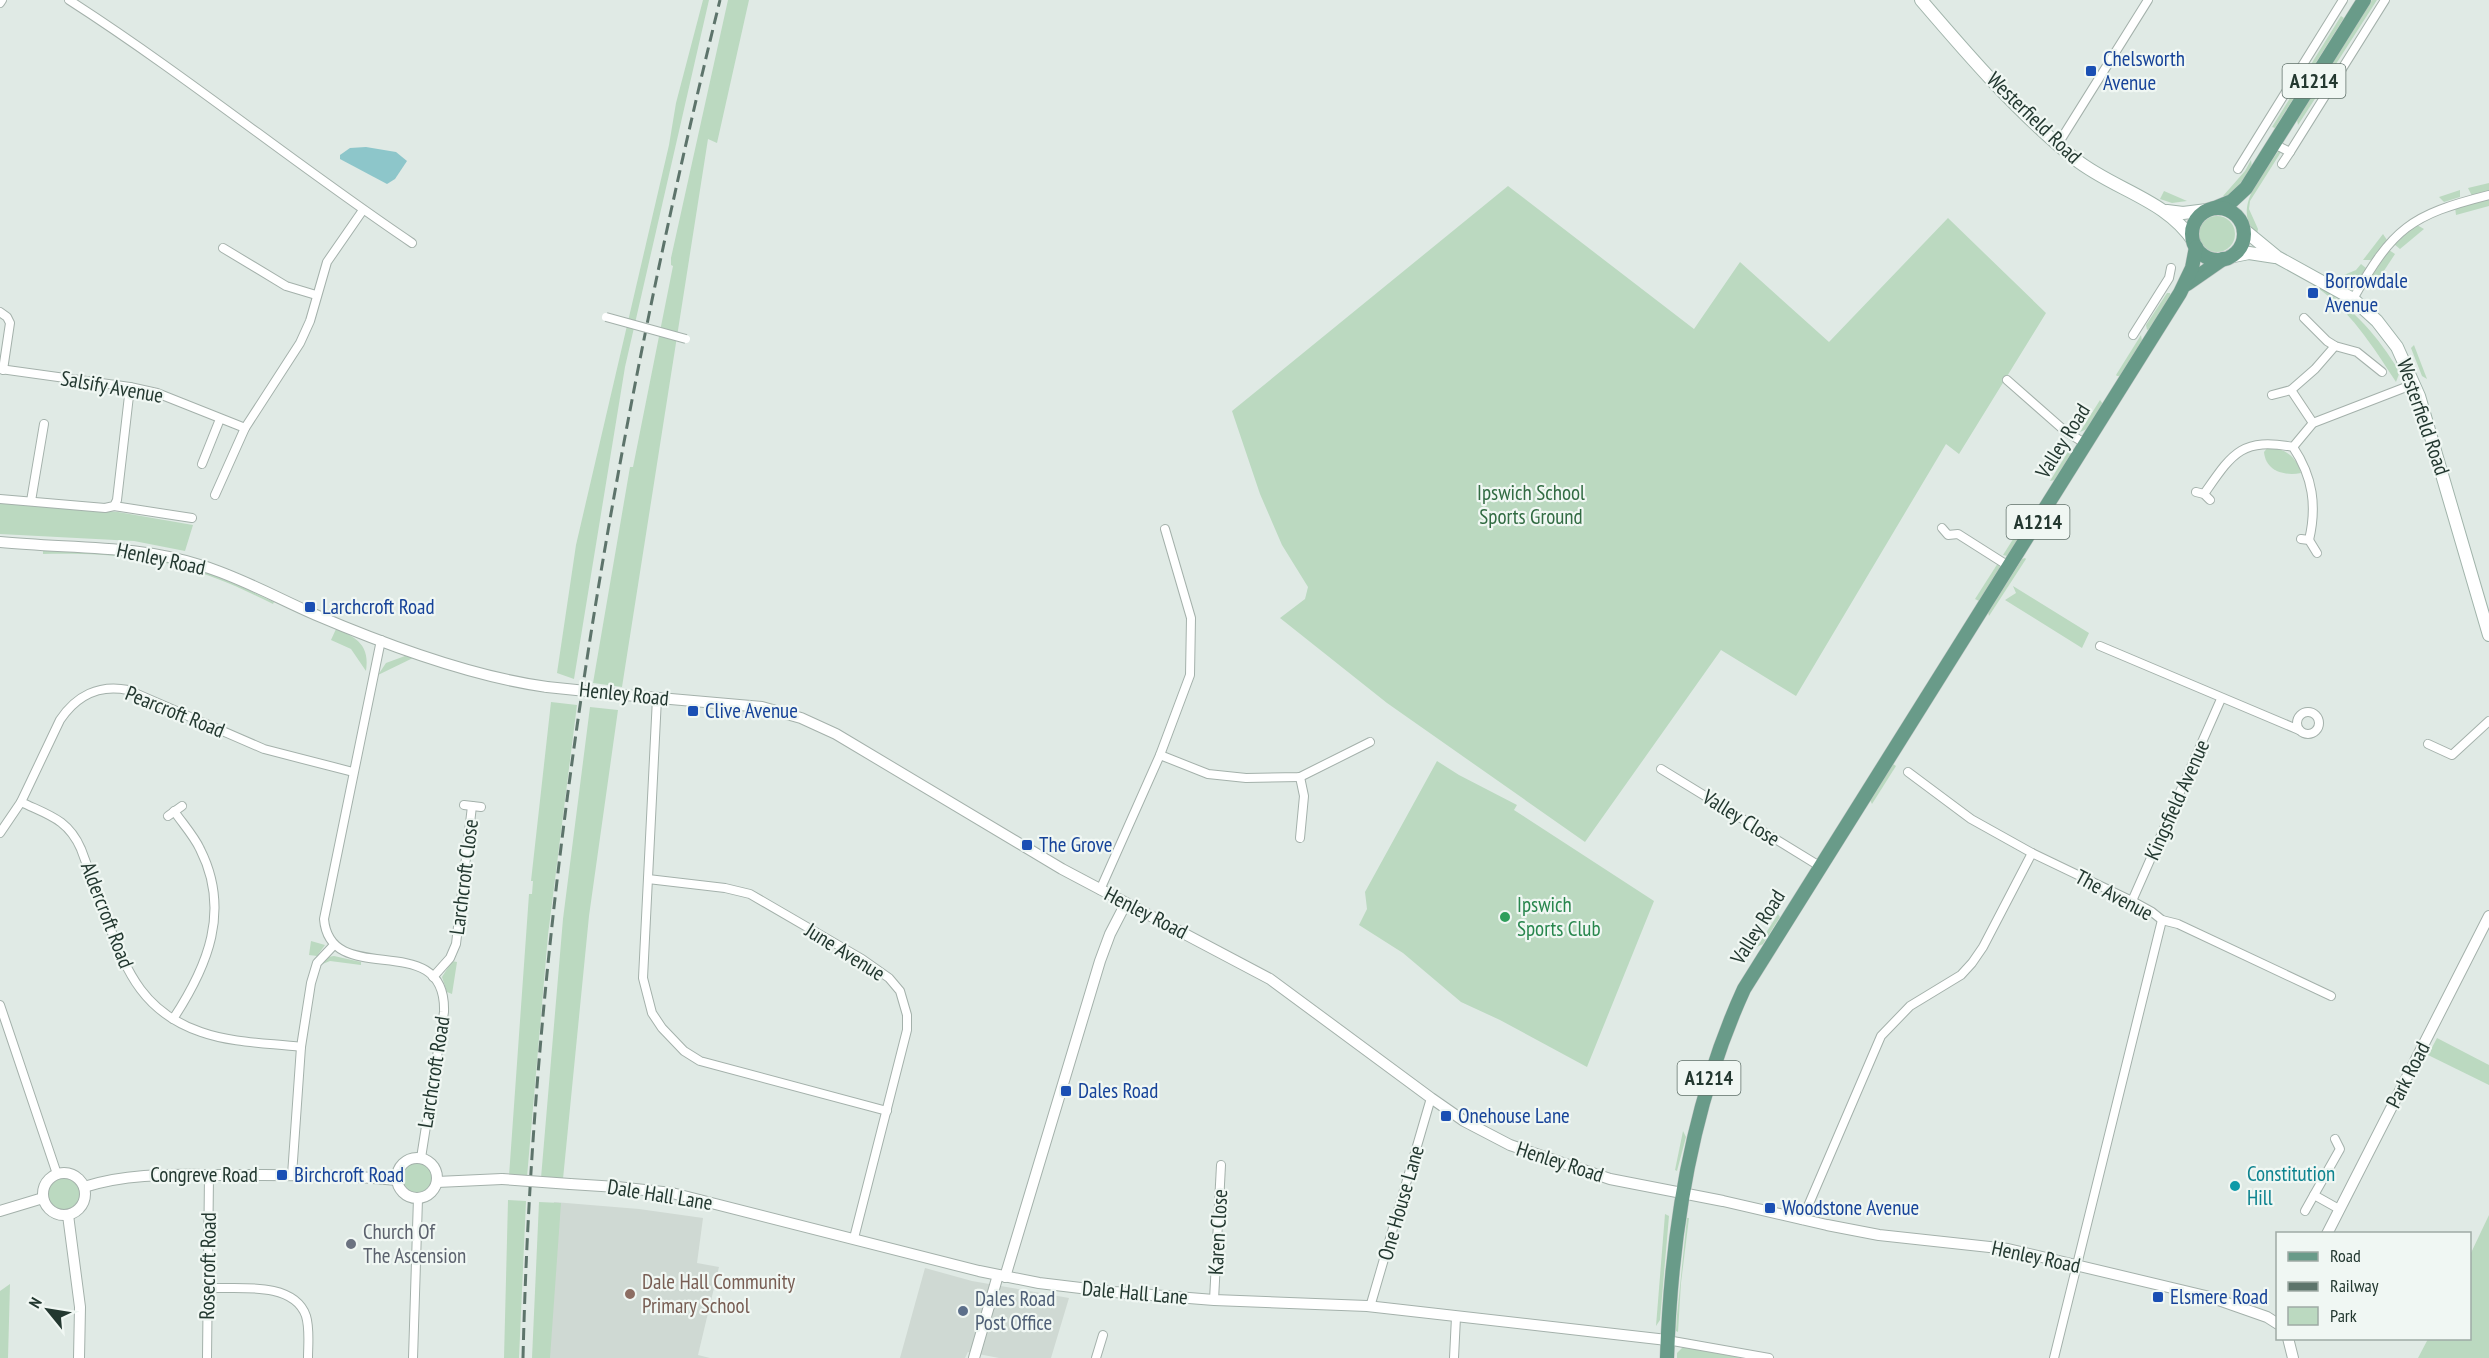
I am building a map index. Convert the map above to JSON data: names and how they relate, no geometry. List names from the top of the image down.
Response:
{
  "streets": {
    "main road": ["A1214", "Westerfield Road", "Valley Road"],
    "street": [
      "Salsify Avenue",
      "Henley Road",
      "Pearcroft Road",
      "Kingsfield Avenue",
      "Valley Close",
      "Larchcroft Close",
      "The Avenue",
      "Aldercroft Road",
      "June Avenue",
      "Larchcroft Road",
      "Park Road",
      "Congreve Road",
      "Dale Hall Lane",
      "One House Lane",
      "Karen Close",
      "Rosecroft Road"
    ]
  },
  "crossings": [
    ["A1214", "Westerfield Road"],
    ["A1214", "Valley Road"],
    ["Westerfield Road", "Valley Road"],
    ["Valley Road", "Henley Road"],
    ["Valley Road", "Valley Close"],
    ["Valley Road", "Dale Hall Lane"],
    ["Henley Road", "One House Lane"],
    ["Pearcroft Road", "Aldercroft Road"],
    ["Kingsfield Avenue", "The Avenue"],
    ["Larchcroft Close", "Larchcroft Road"],
    ["June Avenue", "Dale Hall Lane"],
    ["Larchcroft Road", "Congreve Road"],
    ["Larchcroft Road", "Dale Hall Lane"],
    ["Congreve Road", "Dale Hall Lane"],
    ["Congreve Road", "Rosecroft Road"],
    ["Dale Hall Lane", "One House Lane"],
    ["Dale Hall Lane", "Karen Close"]
  ],
  "parks": ["Ipswich School Sports Ground"],
  "places": {
    "transit": [
      "Chelsworth Avenue",
      "Borrowdale Avenue",
      "Larchcroft Road",
      "Clive Avenue",
      "The Grove",
      "Dales Road",
      "Onehouse Lane",
      "Birchcroft Road",
      "Woodstone Avenue",
      "Elsmere Road"
    ],
    "other": [
      "Ipswich Sports Club",
      "Constitution Hill",
      "Church Of The Ascension",
      "Dale Hall Community Primary School",
      "Dales Road Post Office"
    ]
  },
  "legend": ["Road", "Railway", "Park"],
  "north": "top left"
}
